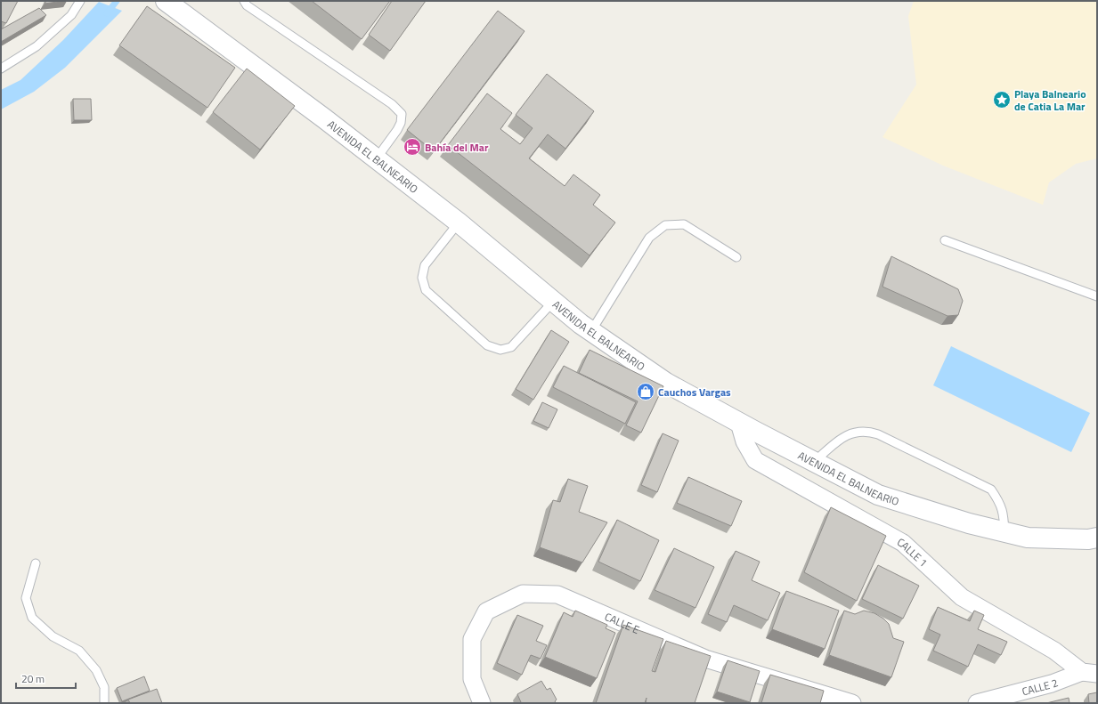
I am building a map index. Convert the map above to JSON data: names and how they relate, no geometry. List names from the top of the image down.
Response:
{
  "streets": {
    "street": [
      "AVENIDA EL BALNEARIO",
      "CALLE 1",
      "CALLE E",
      "CALLE 2"
    ]
  },
  "crossings": [
    ["AVENIDA EL BALNEARIO", "CALLE 1"],
    ["CALLE 1", "CALLE 2"]
  ],
  "places": {
    "place": ["Playa Balneario de Catia La Mar"],
    "hotel": ["Bahía del Mar"],
    "shop": ["Cauchos Vargas"]
  },
  "scale_bar": "20 m"
}
